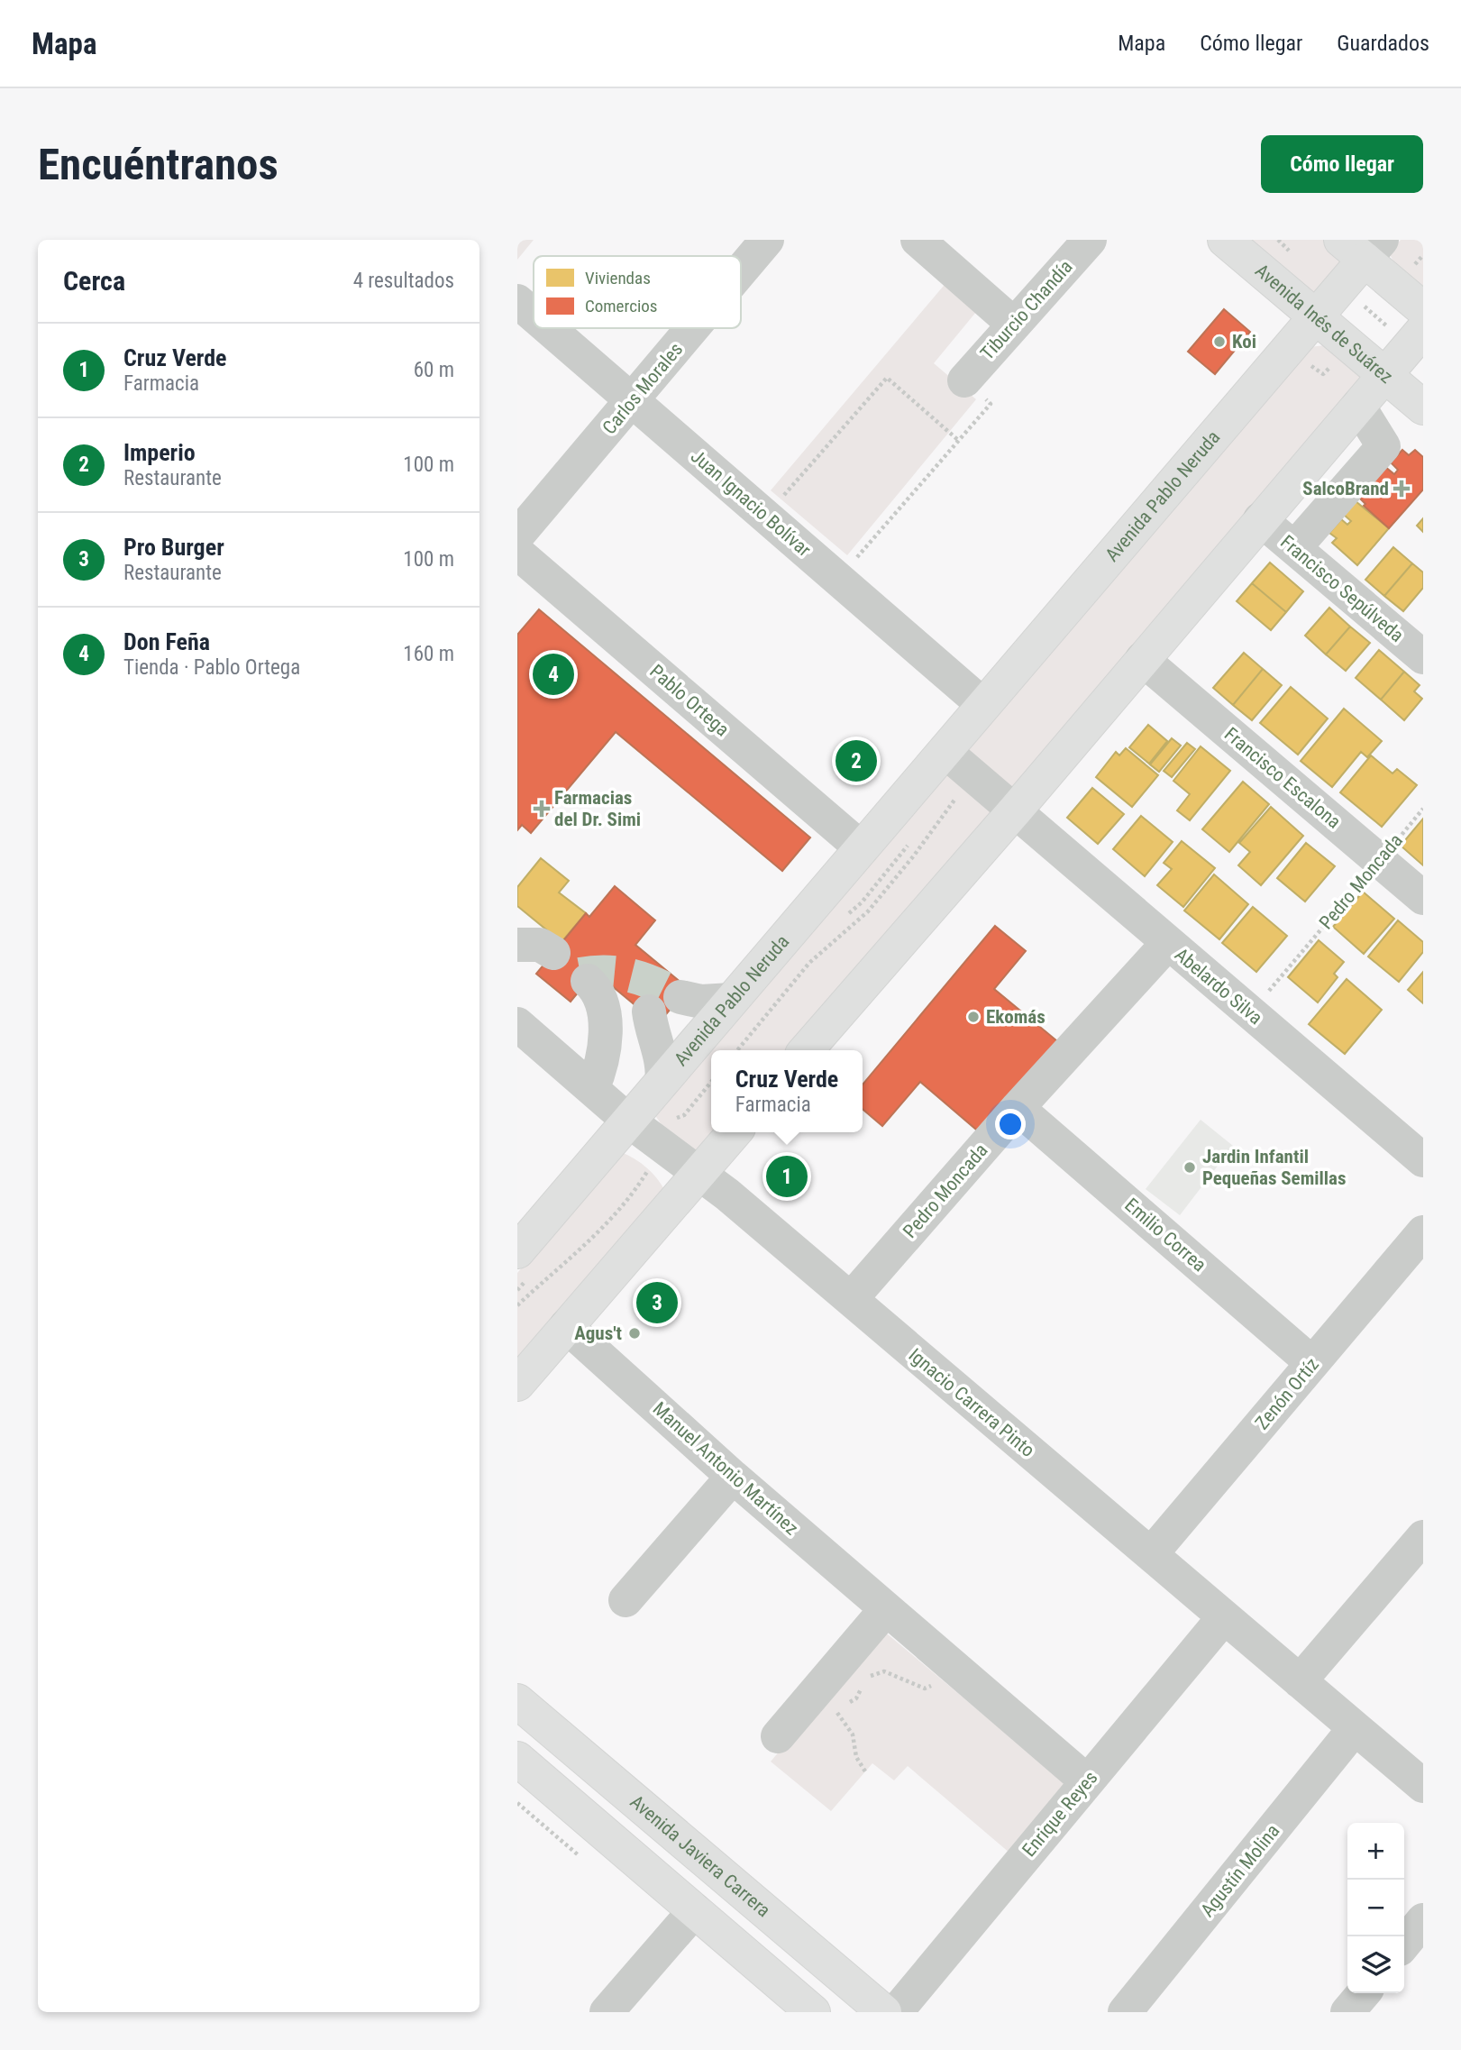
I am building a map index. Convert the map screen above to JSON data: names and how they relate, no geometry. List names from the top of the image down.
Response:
{
  "streets": {
    "main road": ["Avenida Inés de Suárez", "Avenida Pablo Neruda", "Avenida Javiera Carrera"],
    "street": [
      "Tiburcio Chandía",
      "Carlos Morales",
      "Juan Ignacio Bolívar",
      "Francisco Sepúlveda",
      "Pablo Ortega",
      "Francisco Escalona",
      "Pedro Moncada",
      "Abelardo Silva",
      "Emilio Correa",
      "Zenón Ortíz",
      "Ignacio Carrera Pinto",
      "Manuel Antonio Martínez",
      "Enrique Reyes",
      "Agustín Molina"
    ]
  },
  "crossings": [
    ["Avenida Inés de Suárez", "Avenida Pablo Neruda"],
    ["Carlos Morales", "Juan Ignacio Bolívar"],
    ["Avenida Pablo Neruda", "Juan Ignacio Bolívar"],
    ["Avenida Pablo Neruda", "Pablo Ortega"],
    ["Avenida Pablo Neruda", "Ignacio Carrera Pinto"],
    ["Francisco Escalona", "Pedro Moncada"],
    ["Pedro Moncada", "Abelardo Silva"],
    ["Pedro Moncada", "Emilio Correa"],
    ["Pedro Moncada", "Ignacio Carrera Pinto"],
    ["Emilio Correa", "Zenón Ortíz"],
    ["Zenón Ortíz", "Ignacio Carrera Pinto"],
    ["Ignacio Carrera Pinto", "Enrique Reyes"],
    ["Ignacio Carrera Pinto", "Agustín Molina"],
    ["Manuel Antonio Martínez", "Enrique Reyes"]
  ],
  "places": {
    "other": [
      "Koi",
      "Ekomás",
      "Jardin Infantil Pequeñas Semillas",
      "Agus't"
    ],
    "health": ["SalcoBrand", "Farmacias del Dr. Simi"]
  },
  "legend": ["Viviendas", "Comercios"],
  "page": {
    "header": "Mapa",
    "nav": ["Mapa", "Cómo llegar", "Guardados"],
    "buttons": "Cómo llegar",
    "title": "Encuéntranos",
    "heading": ["Cerca", "4 resultados"],
    "list": [
      {
        "mark": "1",
        "name": "Cruz Verde",
        "note": "Farmacia",
        "value": "60 m"
      },
      {
        "mark": "2",
        "name": "Imperio",
        "note": "Restaurante",
        "value": "100 m"
      },
      {
        "mark": "3",
        "name": "Pro Burger",
        "note": "Restaurante",
        "value": "100 m"
      },
      {
        "mark": "4",
        "name": "Don Feña",
        "note": "Tienda · Pablo Ortega",
        "value": "160 m"
      }
    ],
    "pins": [
      "4",
      "2",
      "1",
      "3"
    ],
    "popup": ["Cruz Verde", "Farmacia"],
    "map_buttons": ["+", "−"]
  }
}
